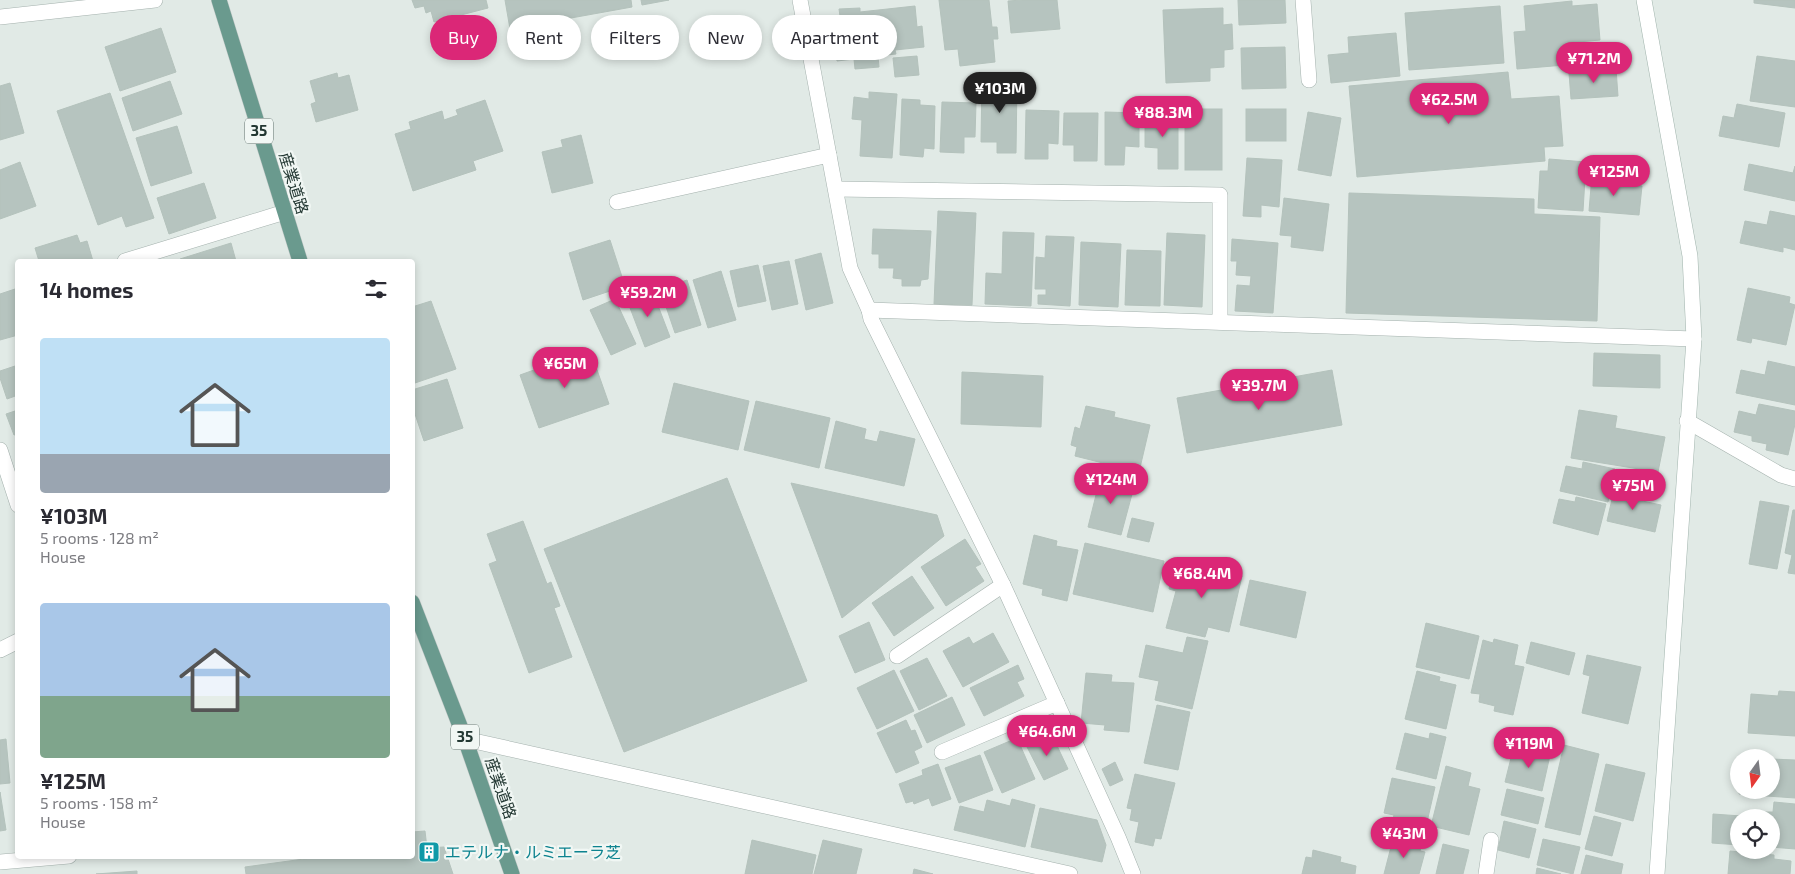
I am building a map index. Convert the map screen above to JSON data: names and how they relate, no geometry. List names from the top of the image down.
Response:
{
  "streets": {
    "main road": ["35", "産業道路"]
  },
  "places": {
    "building": ["エテルナ・ルミエーラ芝"]
  },
  "north": "bottom",
  "page": {
    "chip": [
      "Buy",
      "Rent",
      "Filters",
      "New",
      "Apartment"
    ],
    "price": [
      "¥71.2M",
      "¥103M",
      "¥62.5M",
      "¥88.3M",
      "¥125M",
      "¥59.2M",
      "¥65M",
      "¥39.7M",
      "¥124M",
      "¥75M",
      "¥68.4M",
      "¥64.6M",
      "¥119M",
      "¥43M"
    ],
    "heading": "14 homes",
    "list": [
      {
        "name": "¥103M",
        "note": "5 rooms · 128 m² · House"
      },
      {
        "name": "¥125M",
        "note": "5 rooms · 158 m² · House"
      }
    ]
  }
}
